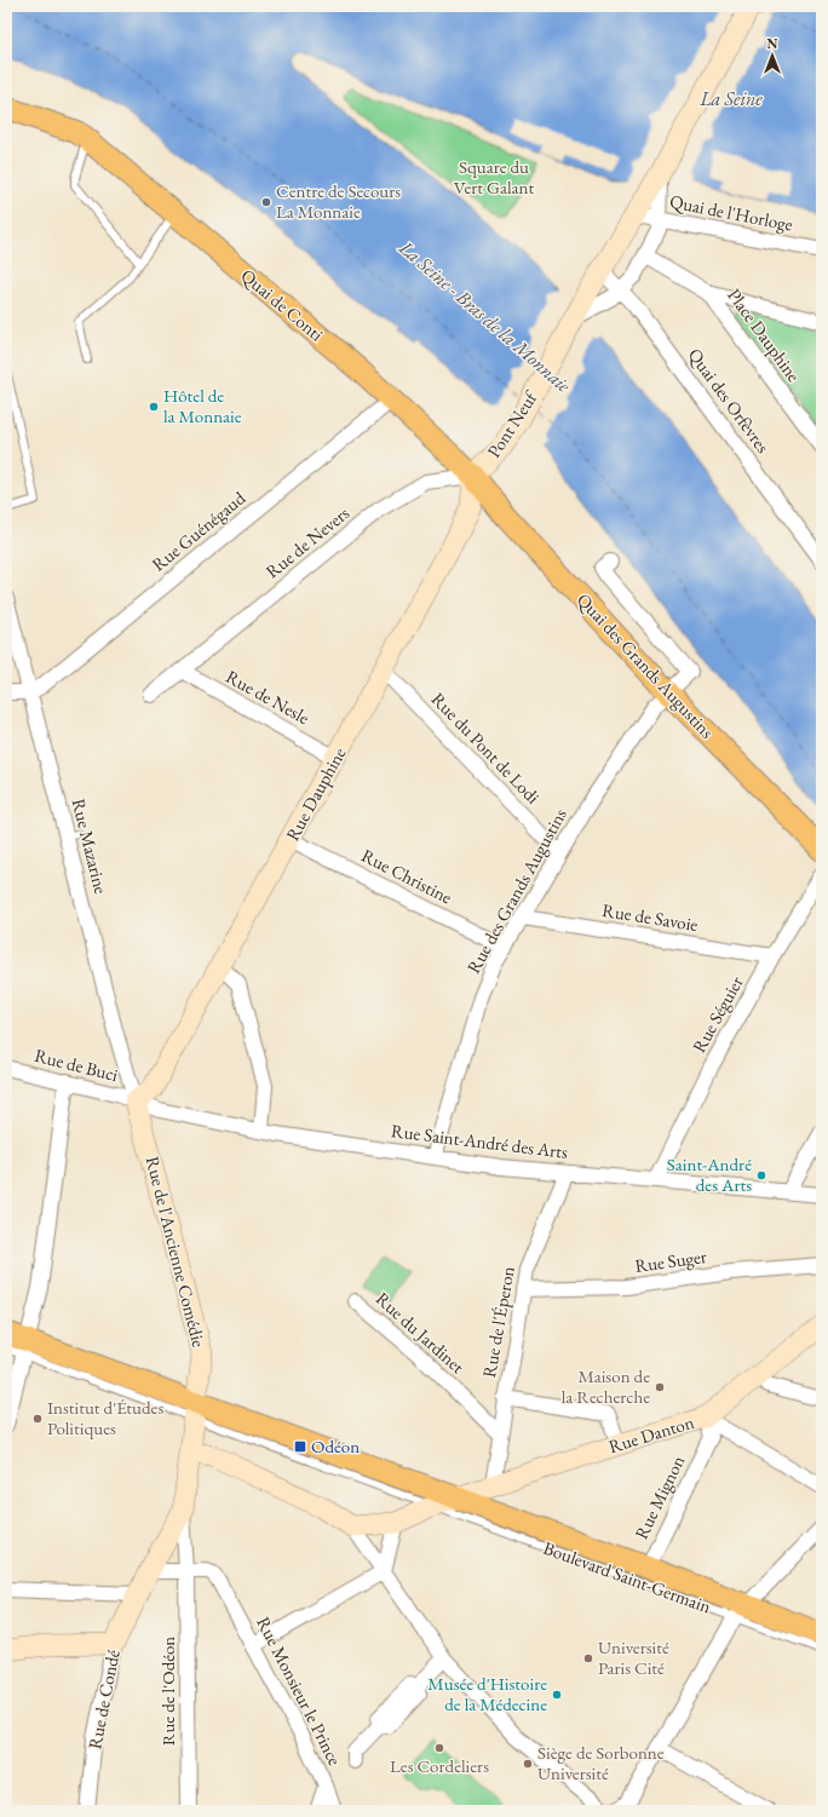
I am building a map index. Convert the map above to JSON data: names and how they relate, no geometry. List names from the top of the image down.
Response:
{
  "streets": {
    "main road": ["Quai de Conti", "Quai des Grands Augustins", "Boulevard Saint-Germain"],
    "street": [
      "Quai de l'Horloge",
      "Place Dauphine",
      "Quai des Orfèvres",
      "Pont Neuf",
      "Rue Guénégaud",
      "Rue de Nevers",
      "Rue de Nesle",
      "Rue du Pont de Lodi",
      "Rue Dauphine",
      "Rue Mazarine",
      "Rue Christine",
      "Rue des Grands Augustins",
      "Rue de Savoie",
      "Rue Séguier",
      "Rue de Buci",
      "Rue Saint-André des Arts",
      "Rue de l'Ancienne Comédie",
      "Rue Suger",
      "Rue de l'Éperon",
      "Rue du Jardinet",
      "Rue Danton",
      "Rue Mignon",
      "Rue de l'Odéon",
      "Rue Monsieur le Prince",
      "Rue de Condé"
    ]
  },
  "crossings": [
    ["Quai de l'Horloge", "Pont Neuf"],
    ["Quai de Conti", "Pont Neuf"],
    ["Quai de Conti", "Rue Guénégaud"],
    ["Quai de Conti", "Rue de Nevers"],
    ["Quai de Conti", "Quai des Grands Augustins"],
    ["Quai de Conti", "Rue Dauphine"],
    ["Quai des Orfèvres", "Pont Neuf"],
    ["Pont Neuf", "Rue de Nevers"],
    ["Pont Neuf", "Quai des Grands Augustins"],
    ["Pont Neuf", "Rue Dauphine"],
    ["Rue Guénégaud", "Rue Mazarine"],
    ["Rue de Nevers", "Quai des Grands Augustins"],
    ["Rue de Nevers", "Rue de Nesle"],
    ["Rue de Nevers", "Rue Dauphine"],
    ["Quai des Grands Augustins", "Rue Dauphine"],
    ["Quai des Grands Augustins", "Rue des Grands Augustins"],
    ["Rue de Nesle", "Rue Dauphine"],
    ["Rue du Pont de Lodi", "Rue Dauphine"],
    ["Rue du Pont de Lodi", "Rue des Grands Augustins"],
    ["Rue Dauphine", "Rue Mazarine"],
    ["Rue Dauphine", "Rue Christine"],
    ["Rue Dauphine", "Rue de Buci"],
    ["Rue Dauphine", "Rue Saint-André des Arts"],
    ["Rue Dauphine", "Rue de l'Ancienne Comédie"],
    ["Rue Mazarine", "Rue de Buci"],
    ["Rue Mazarine", "Rue Saint-André des Arts"],
    ["Rue Mazarine", "Rue de l'Ancienne Comédie"],
    ["Rue Christine", "Rue des Grands Augustins"],
    ["Rue des Grands Augustins", "Rue de Savoie"],
    ["Rue des Grands Augustins", "Rue Saint-André des Arts"],
    ["Rue de Savoie", "Rue Séguier"],
    ["Rue Séguier", "Rue Saint-André des Arts"],
    ["Rue de Buci", "Rue Saint-André des Arts"],
    ["Rue de Buci", "Rue de l'Ancienne Comédie"],
    ["Rue Saint-André des Arts", "Rue de l'Ancienne Comédie"],
    ["Rue Saint-André des Arts", "Rue de l'Éperon"],
    ["Rue de l'Ancienne Comédie", "Boulevard Saint-Germain"],
    ["Rue de l'Ancienne Comédie", "Rue de l'Odéon"],
    ["Rue de l'Ancienne Comédie", "Rue de Condé"],
    ["Rue Suger", "Rue de l'Éperon"],
    ["Rue de l'Éperon", "Rue du Jardinet"],
    ["Rue de l'Éperon", "Rue Danton"],
    ["Rue Danton", "Rue Mignon"],
    ["Rue Danton", "Boulevard Saint-Germain"],
    ["Rue Mignon", "Boulevard Saint-Germain"],
    ["Rue de l'Odéon", "Rue Monsieur le Prince"],
    ["Rue de l'Odéon", "Rue de Condé"]
  ],
  "water": ["La Seine", "La Seine - Bras de la Monnaie"],
  "parks": ["Square du Vert Galant"],
  "places": {
    "other": [
      "Centre de Secours La Monnaie",
      "Hôtel de la Monnaie",
      "Saint-André des Arts",
      "Maison de la Recherche",
      "Institut d'Études Politiques",
      "Université Paris Cité",
      "Musée d'Histoire de la Médecine",
      "Les Cordeliers",
      "Siège de Sorbonne Université"
    ],
    "transit": ["Odéon"]
  },
  "north": "top"
}
